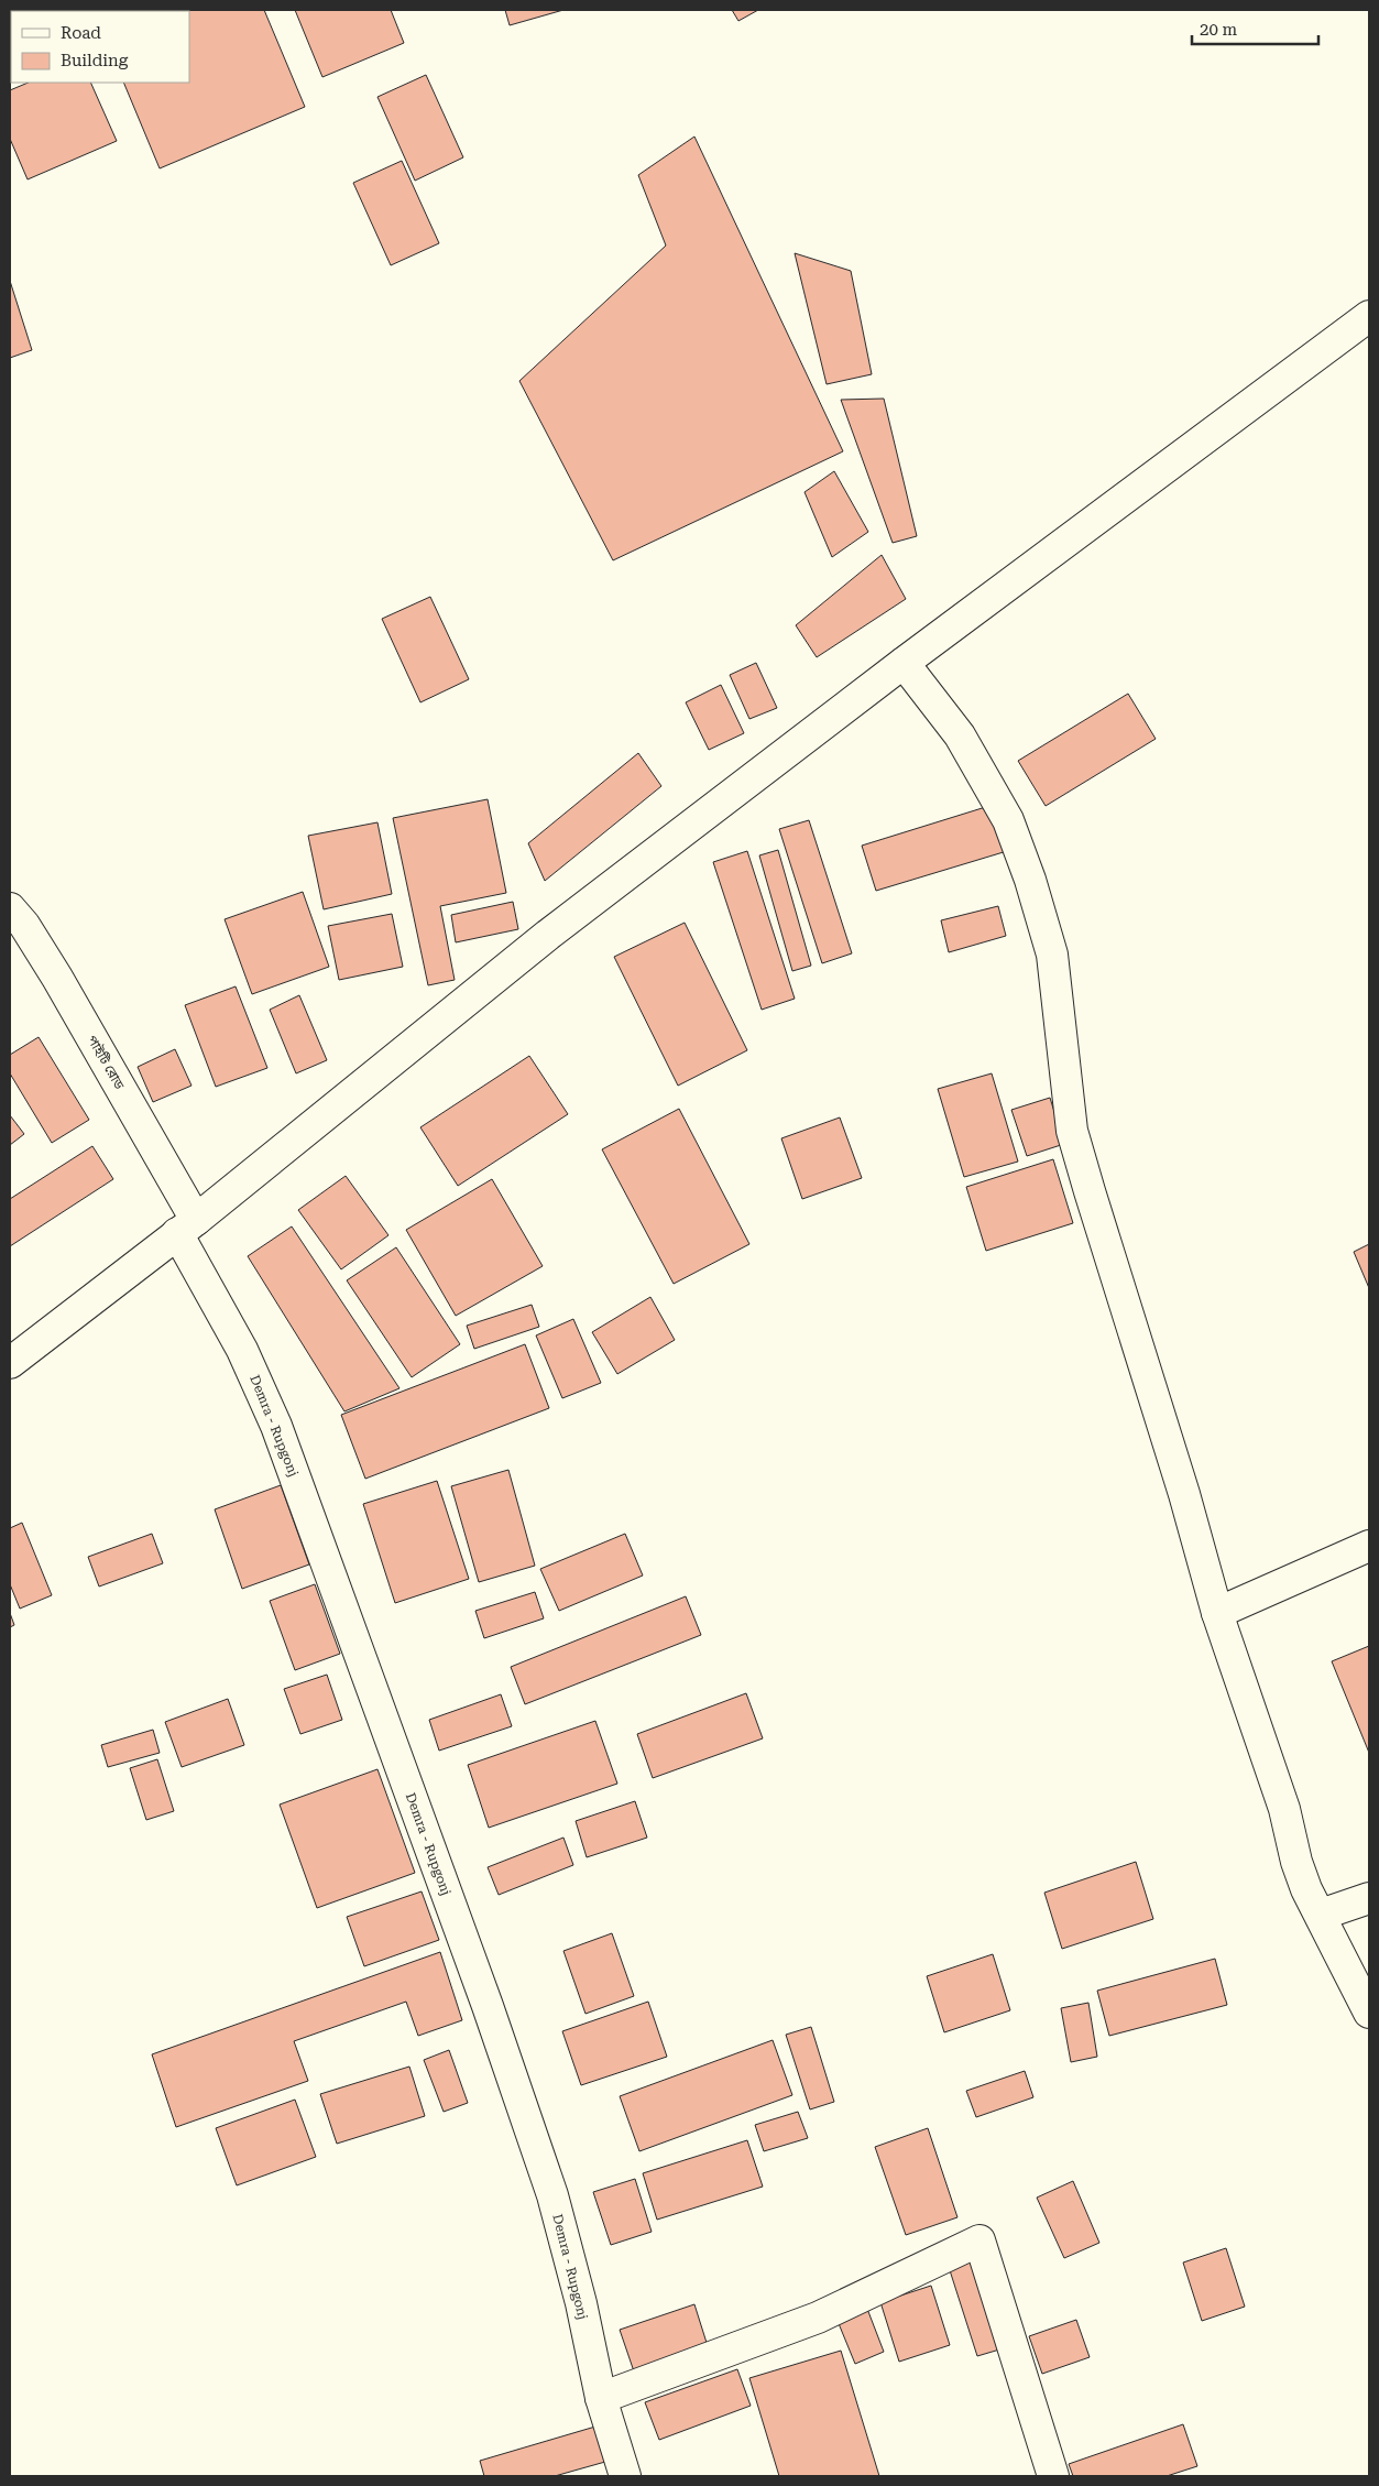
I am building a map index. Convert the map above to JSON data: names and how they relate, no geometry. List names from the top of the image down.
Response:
{
  "streets": {
    "street": ["পাইটি রোড", "Demra - Rupgonj"]
  },
  "crossings": [
    ["পাইটি রোড", "Demra - Rupgonj"]
  ],
  "legend": ["Road", "Building"],
  "scale_bar": "20 m"
}
